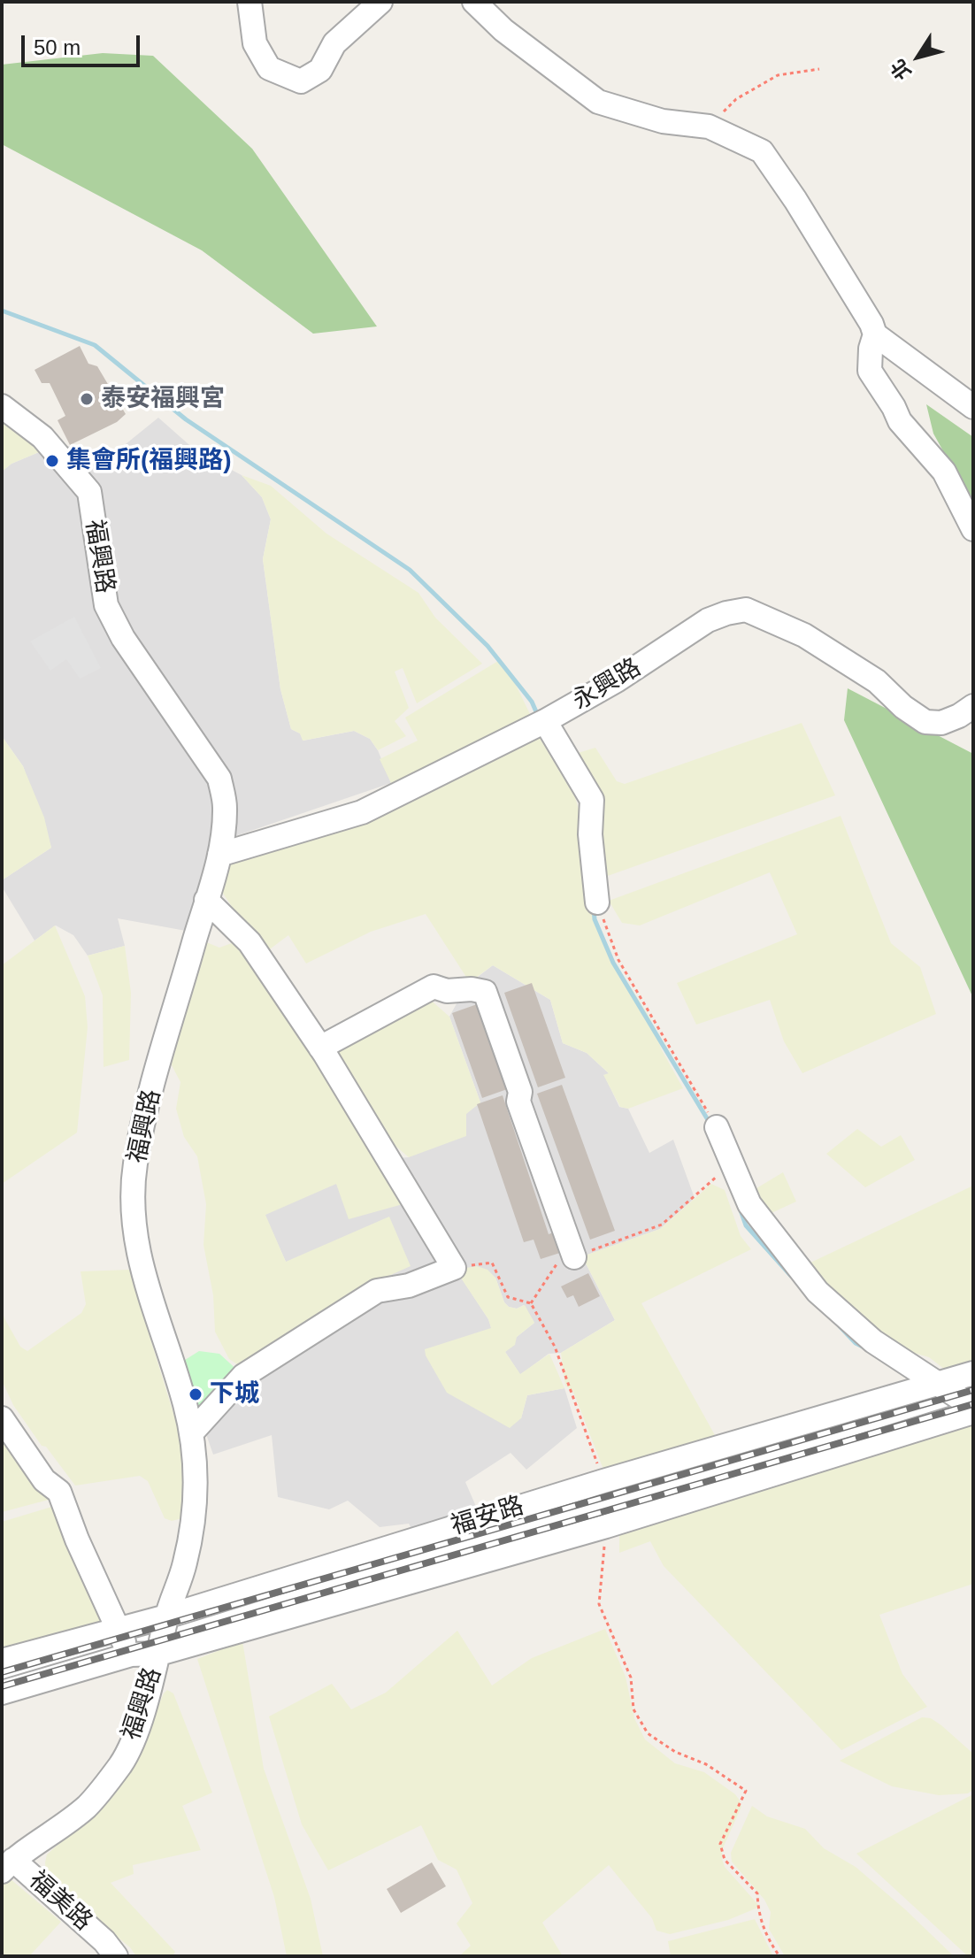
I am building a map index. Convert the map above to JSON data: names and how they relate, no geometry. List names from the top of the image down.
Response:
{
  "streets": {
    "street": [
      "福興路",
      "永興路",
      "福安路",
      "福美路"
    ]
  },
  "crossings": [
    ["福興路", "永興路"],
    ["福興路", "福安路"],
    ["福興路", "福美路"]
  ],
  "places": ["泰安福興宮", "集會所(福興路)", "下城"],
  "scale_bar": "50 m",
  "north": "bottom left"
}
